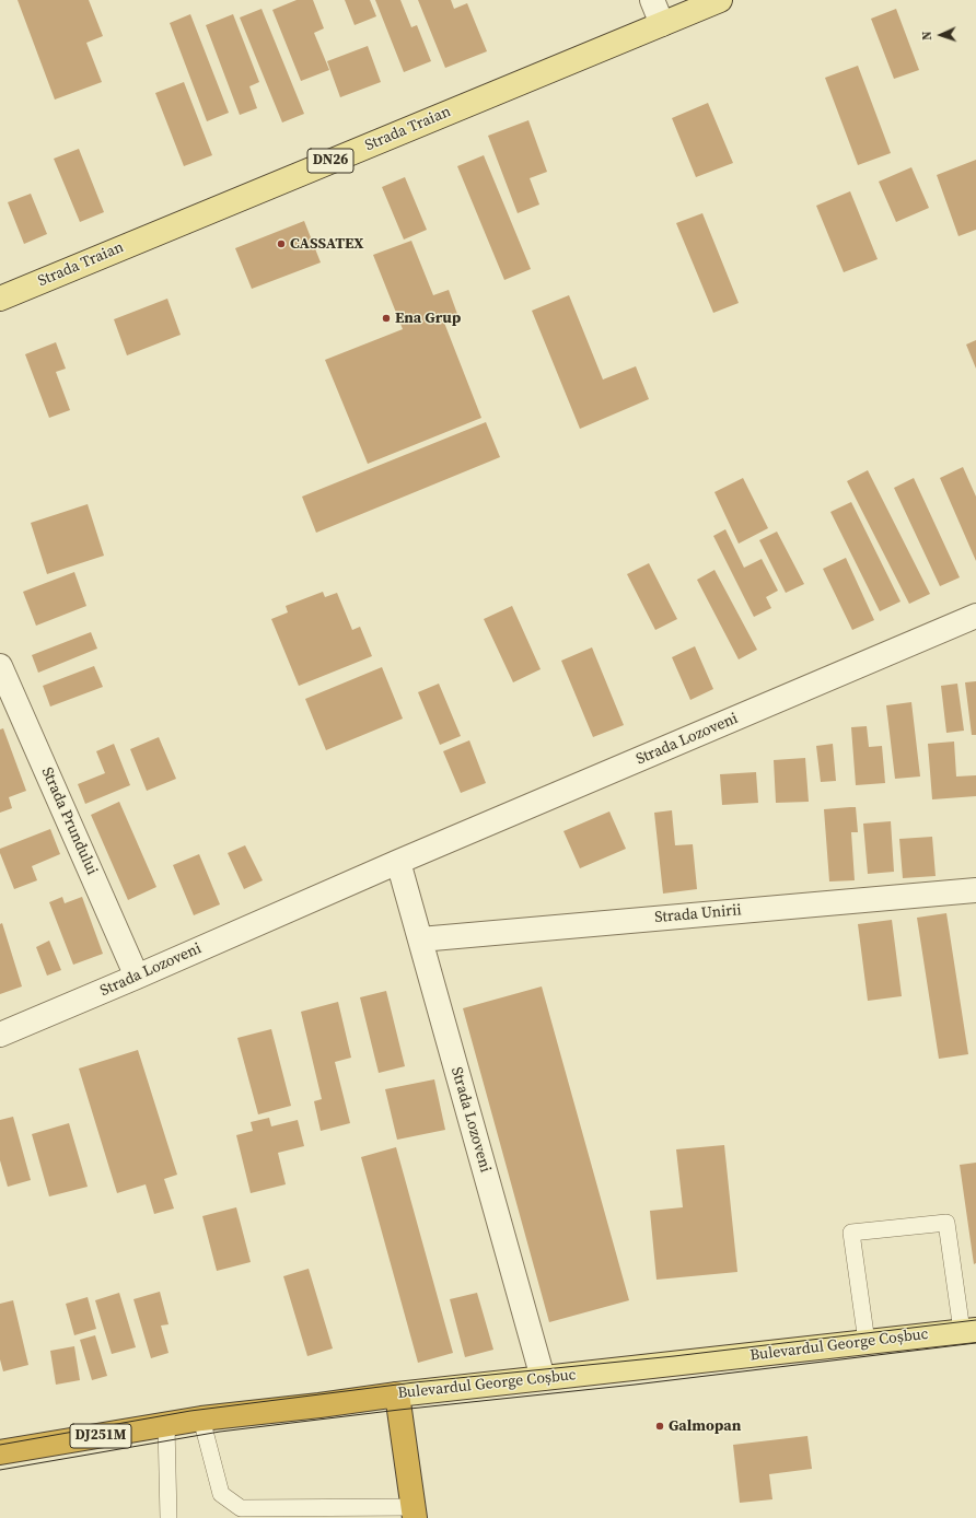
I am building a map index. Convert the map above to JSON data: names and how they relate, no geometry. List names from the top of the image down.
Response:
{
  "streets": {
    "highway": ["Bulevardul George Coșbuc", "DJ251M"],
    "main road": ["Strada Traian", "DN26"],
    "street": ["Strada Lozoveni", "Strada Prundului", "Strada Unirii"]
  },
  "crossings": [
    ["Strada Lozoveni", "Strada Prundului"],
    ["Strada Lozoveni", "Strada Unirii"],
    ["Strada Lozoveni", "Bulevardul George Coșbuc"]
  ],
  "places": ["CASSATEX", "Ena Grup", "Galmopan"],
  "north": "left"
}
